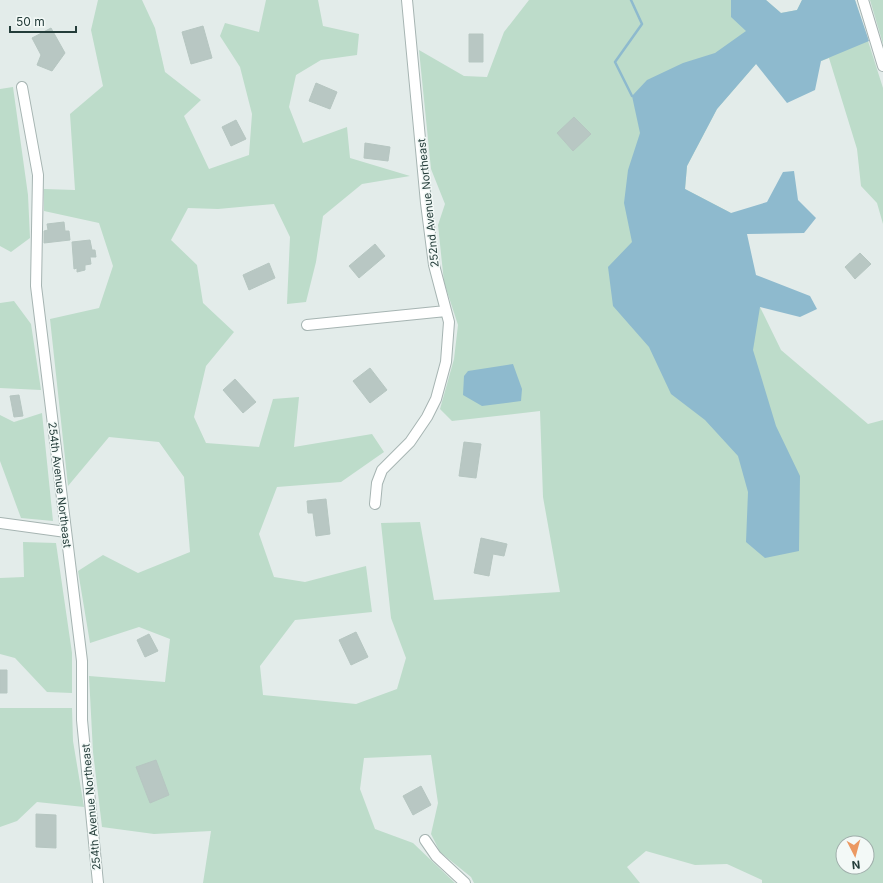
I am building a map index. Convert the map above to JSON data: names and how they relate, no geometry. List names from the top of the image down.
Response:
{
  "streets": {
    "street": ["252nd Avenue Northeast", "254th Avenue Northeast"]
  },
  "scale_bar": "50 m",
  "north": "bottom"
}
